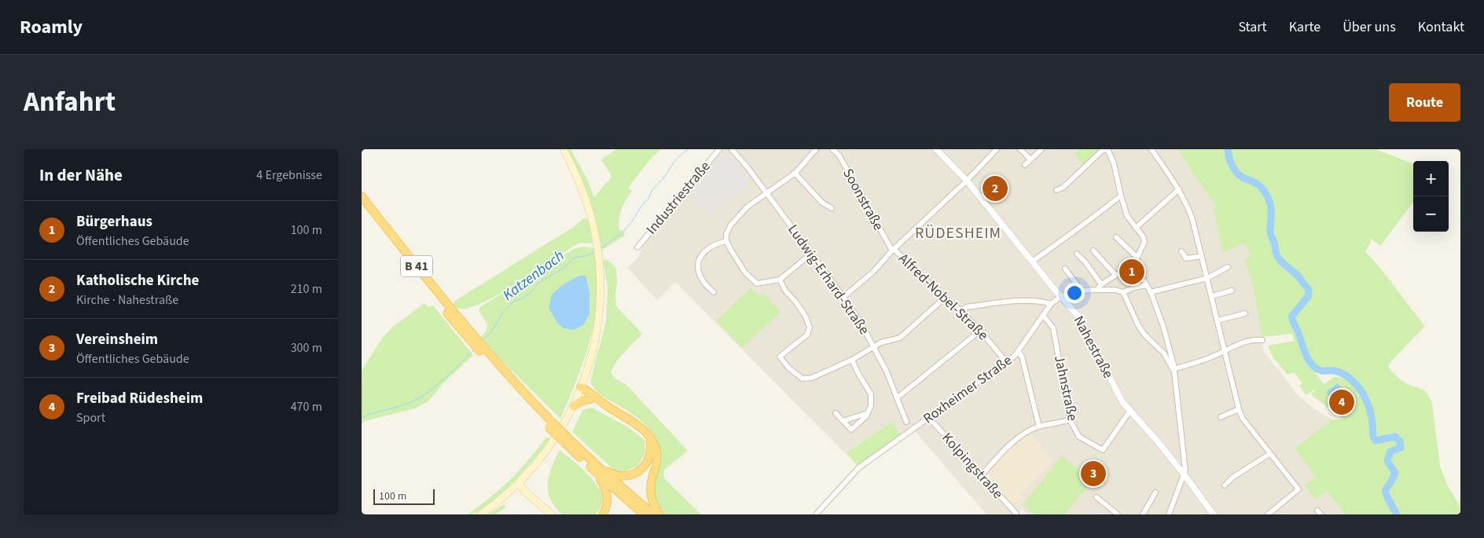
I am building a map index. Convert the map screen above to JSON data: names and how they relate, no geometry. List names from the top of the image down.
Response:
{
  "streets": {
    "highway": ["B 41"],
    "street": [
      "Industriestraße",
      "Soonstraße",
      "Ludwig-Erhard-Straße",
      "Alfred-Nobel-Straße",
      "Nahestraße",
      "Jahnstraße",
      "Roxheimer Straße",
      "Kolpingstraße"
    ]
  },
  "crossings": [
    ["Soonstraße", "Alfred-Nobel-Straße"],
    ["Alfred-Nobel-Straße", "Roxheimer Straße"],
    ["Nahestraße", "Jahnstraße"],
    ["Nahestraße", "Roxheimer Straße"],
    ["Jahnstraße", "Roxheimer Straße"],
    ["Roxheimer Straße", "Kolpingstraße"]
  ],
  "districts": ["RÜDESHEIM"],
  "water": ["Katzenbach"],
  "scale_bar": "100 m",
  "page": {
    "header": "Roamly",
    "nav": [
      "Start",
      "Karte",
      "Über uns",
      "Kontakt"
    ],
    "title": "Anfahrt",
    "buttons": "Route",
    "heading": ["In der Nähe", "4 Ergebnisse"],
    "map_buttons": ["+", "−"],
    "pins": [
      "2",
      "1",
      "4",
      "3"
    ],
    "list": [
      {
        "mark": "1",
        "name": "Bürgerhaus",
        "note": "Öffentliches Gebäude",
        "value": "100 m"
      },
      {
        "mark": "2",
        "name": "Katholische Kirche",
        "note": "Kirche · Nahestraße",
        "value": "210 m"
      },
      {
        "mark": "3",
        "name": "Vereinsheim",
        "note": "Öffentliches Gebäude",
        "value": "300 m"
      },
      {
        "mark": "4",
        "name": "Freibad Rüdesheim",
        "note": "Sport",
        "value": "470 m"
      }
    ],
    "scale": "100 m"
  }
}
